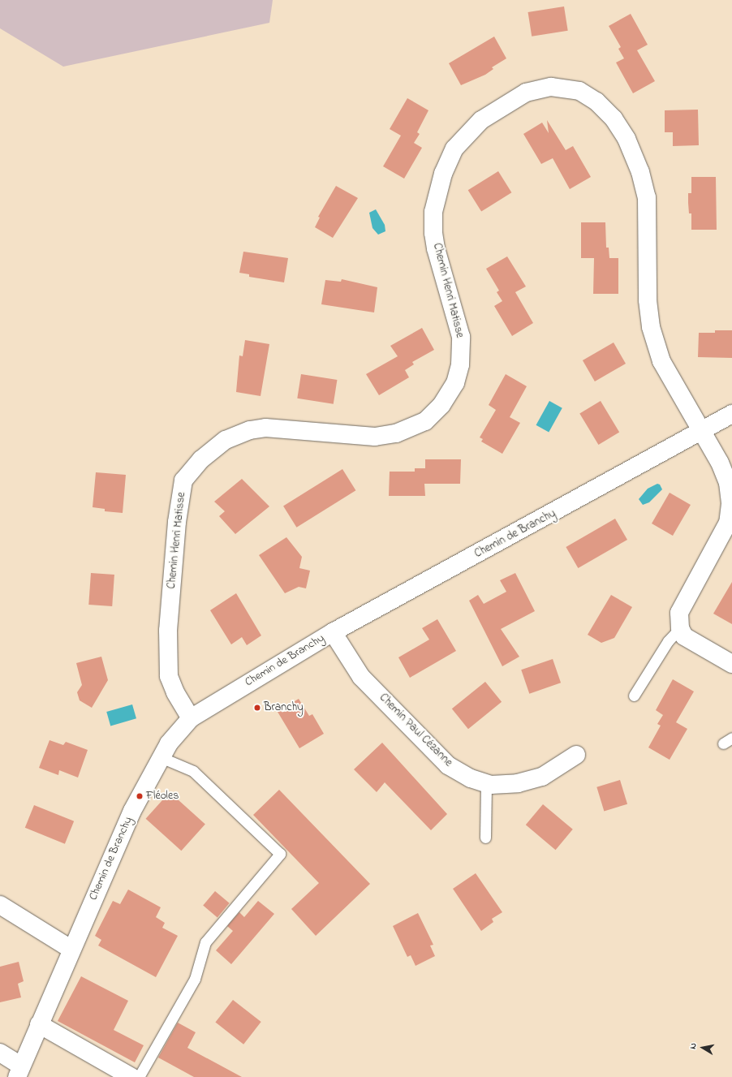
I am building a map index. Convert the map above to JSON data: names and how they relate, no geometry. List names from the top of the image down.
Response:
{
  "streets": {
    "street": ["Chemin Henri Matisse", "Chemin de Branchy", "Chemin Paul Cézanne"]
  },
  "crossings": [
    ["Chemin Henri Matisse", "Chemin de Branchy"],
    ["Chemin de Branchy", "Chemin Paul Cézanne"]
  ],
  "places": ["Branchy", "Fléoles"],
  "north": "left"
}
